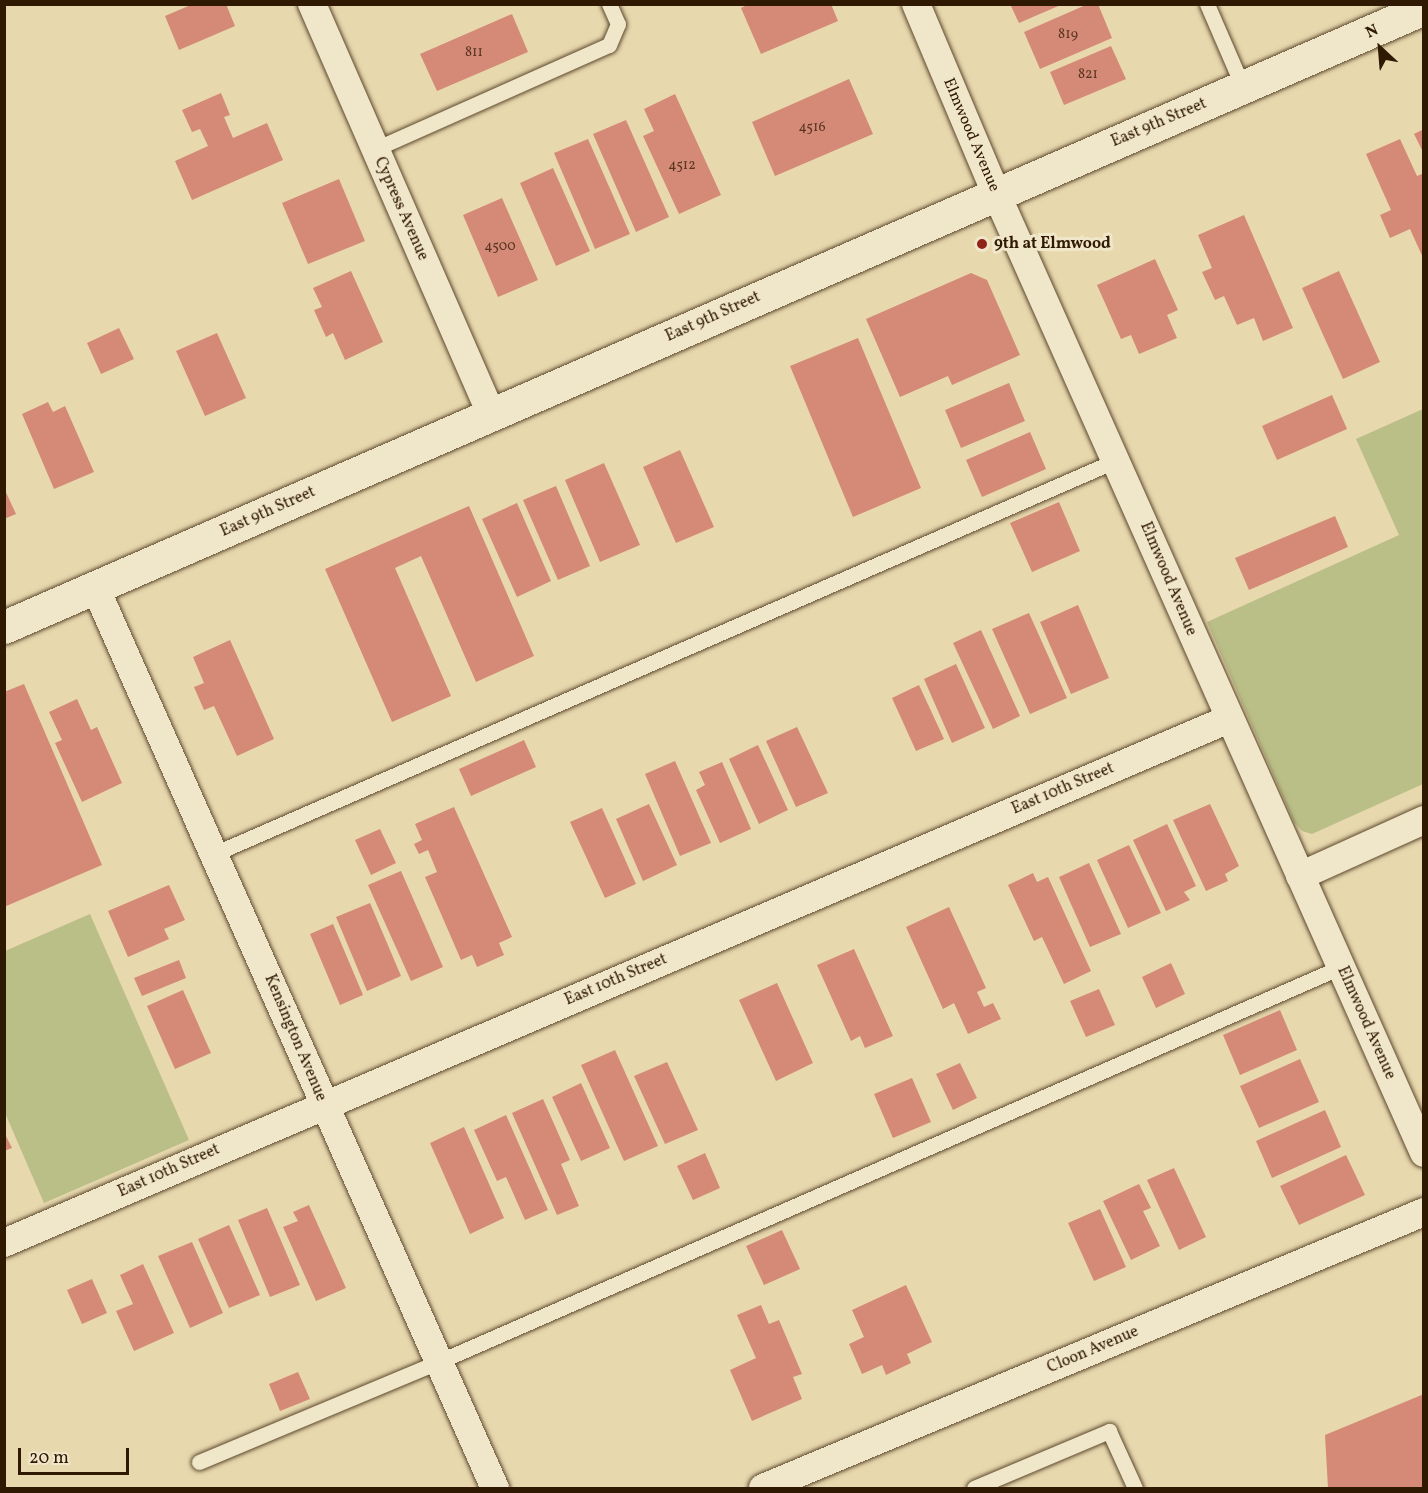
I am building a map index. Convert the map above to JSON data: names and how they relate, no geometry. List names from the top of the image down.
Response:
{
  "streets": {
    "main road": ["East 9th Street"],
    "street": [
      "Elmwood Avenue",
      "Cypress Avenue",
      "East 10th Street",
      "Kensington Avenue",
      "Cloon Avenue"
    ]
  },
  "crossings": [
    ["East 9th Street", "Elmwood Avenue"],
    ["East 9th Street", "Cypress Avenue"],
    ["East 9th Street", "Kensington Avenue"],
    ["Elmwood Avenue", "East 10th Street"],
    ["East 10th Street", "Kensington Avenue"]
  ],
  "places": ["9th at Elmwood"],
  "house_numbers": [
    "819",
    "811",
    "821",
    "4516",
    "4512",
    "4500"
  ],
  "scale_bar": "20 m",
  "north": "top left"
}
